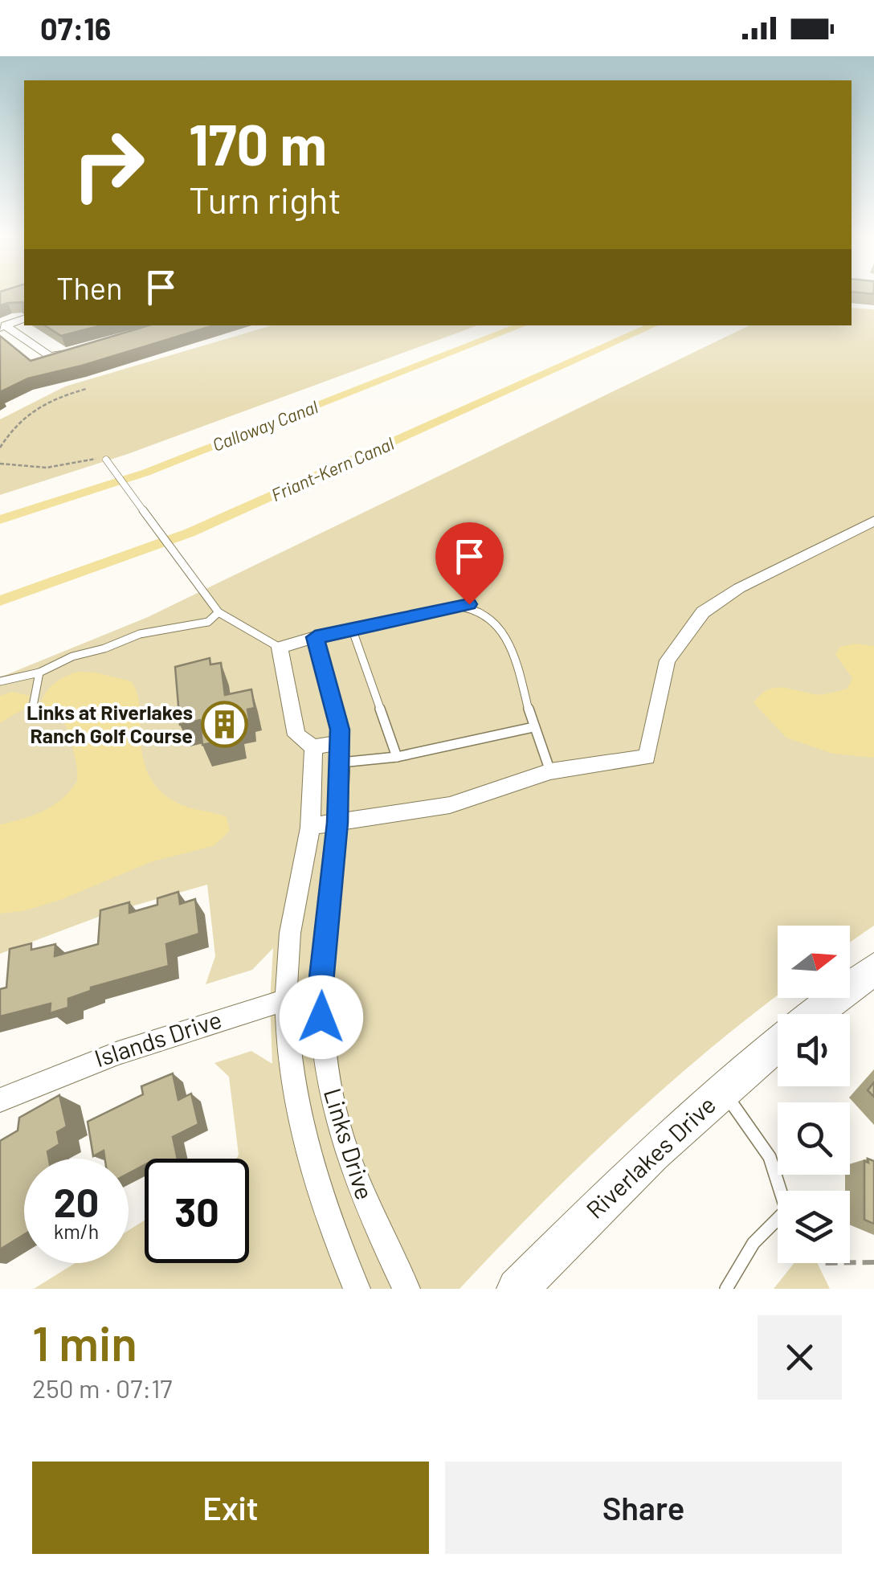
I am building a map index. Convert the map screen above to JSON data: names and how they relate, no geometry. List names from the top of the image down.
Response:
{
  "streets": {
    "main road": ["Riverlakes Drive"],
    "street": ["Islands Drive", "Links Drive"]
  },
  "crossings": [
    ["Islands Drive", "Links Drive"]
  ],
  "water": ["Calloway Canal", "Friant-Kern Canal"],
  "places": {
    "building": ["Links at Riverlakes Ranch Golf Course"]
  },
  "north": "right",
  "page": {
    "status": "07:16",
    "turn": ["170 m", "Turn right"],
    "then": "Then",
    "speed": "20 km/h",
    "limit": "30",
    "heading": ["1 min", "250 m · 07:17"],
    "buttons": ["Exit", "Share"]
  }
}
